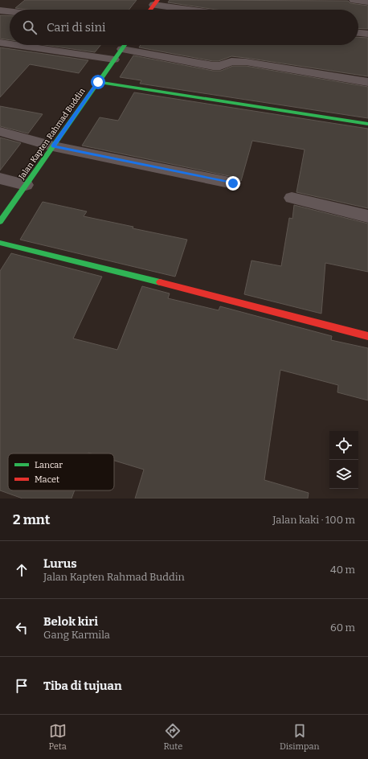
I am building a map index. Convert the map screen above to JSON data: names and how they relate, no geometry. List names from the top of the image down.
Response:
{
  "streets": {
    "street": ["Jalan Kapten Rahmad Buddin"]
  },
  "legend": ["Lancar", "Macet"],
  "page": {
    "search": "Cari di sini",
    "heading": ["2 mnt", "Jalan kaki · 100 m"],
    "list": [
      ["Lurus", "Jalan Kapten Rahmad Buddin", "40 m"],
      ["Belok kiri", "Gang Karmila", "60 m"],
      "Tiba di tujuan"
    ],
    "nav": ["Peta", "Rute", "Disimpan"]
  }
}
